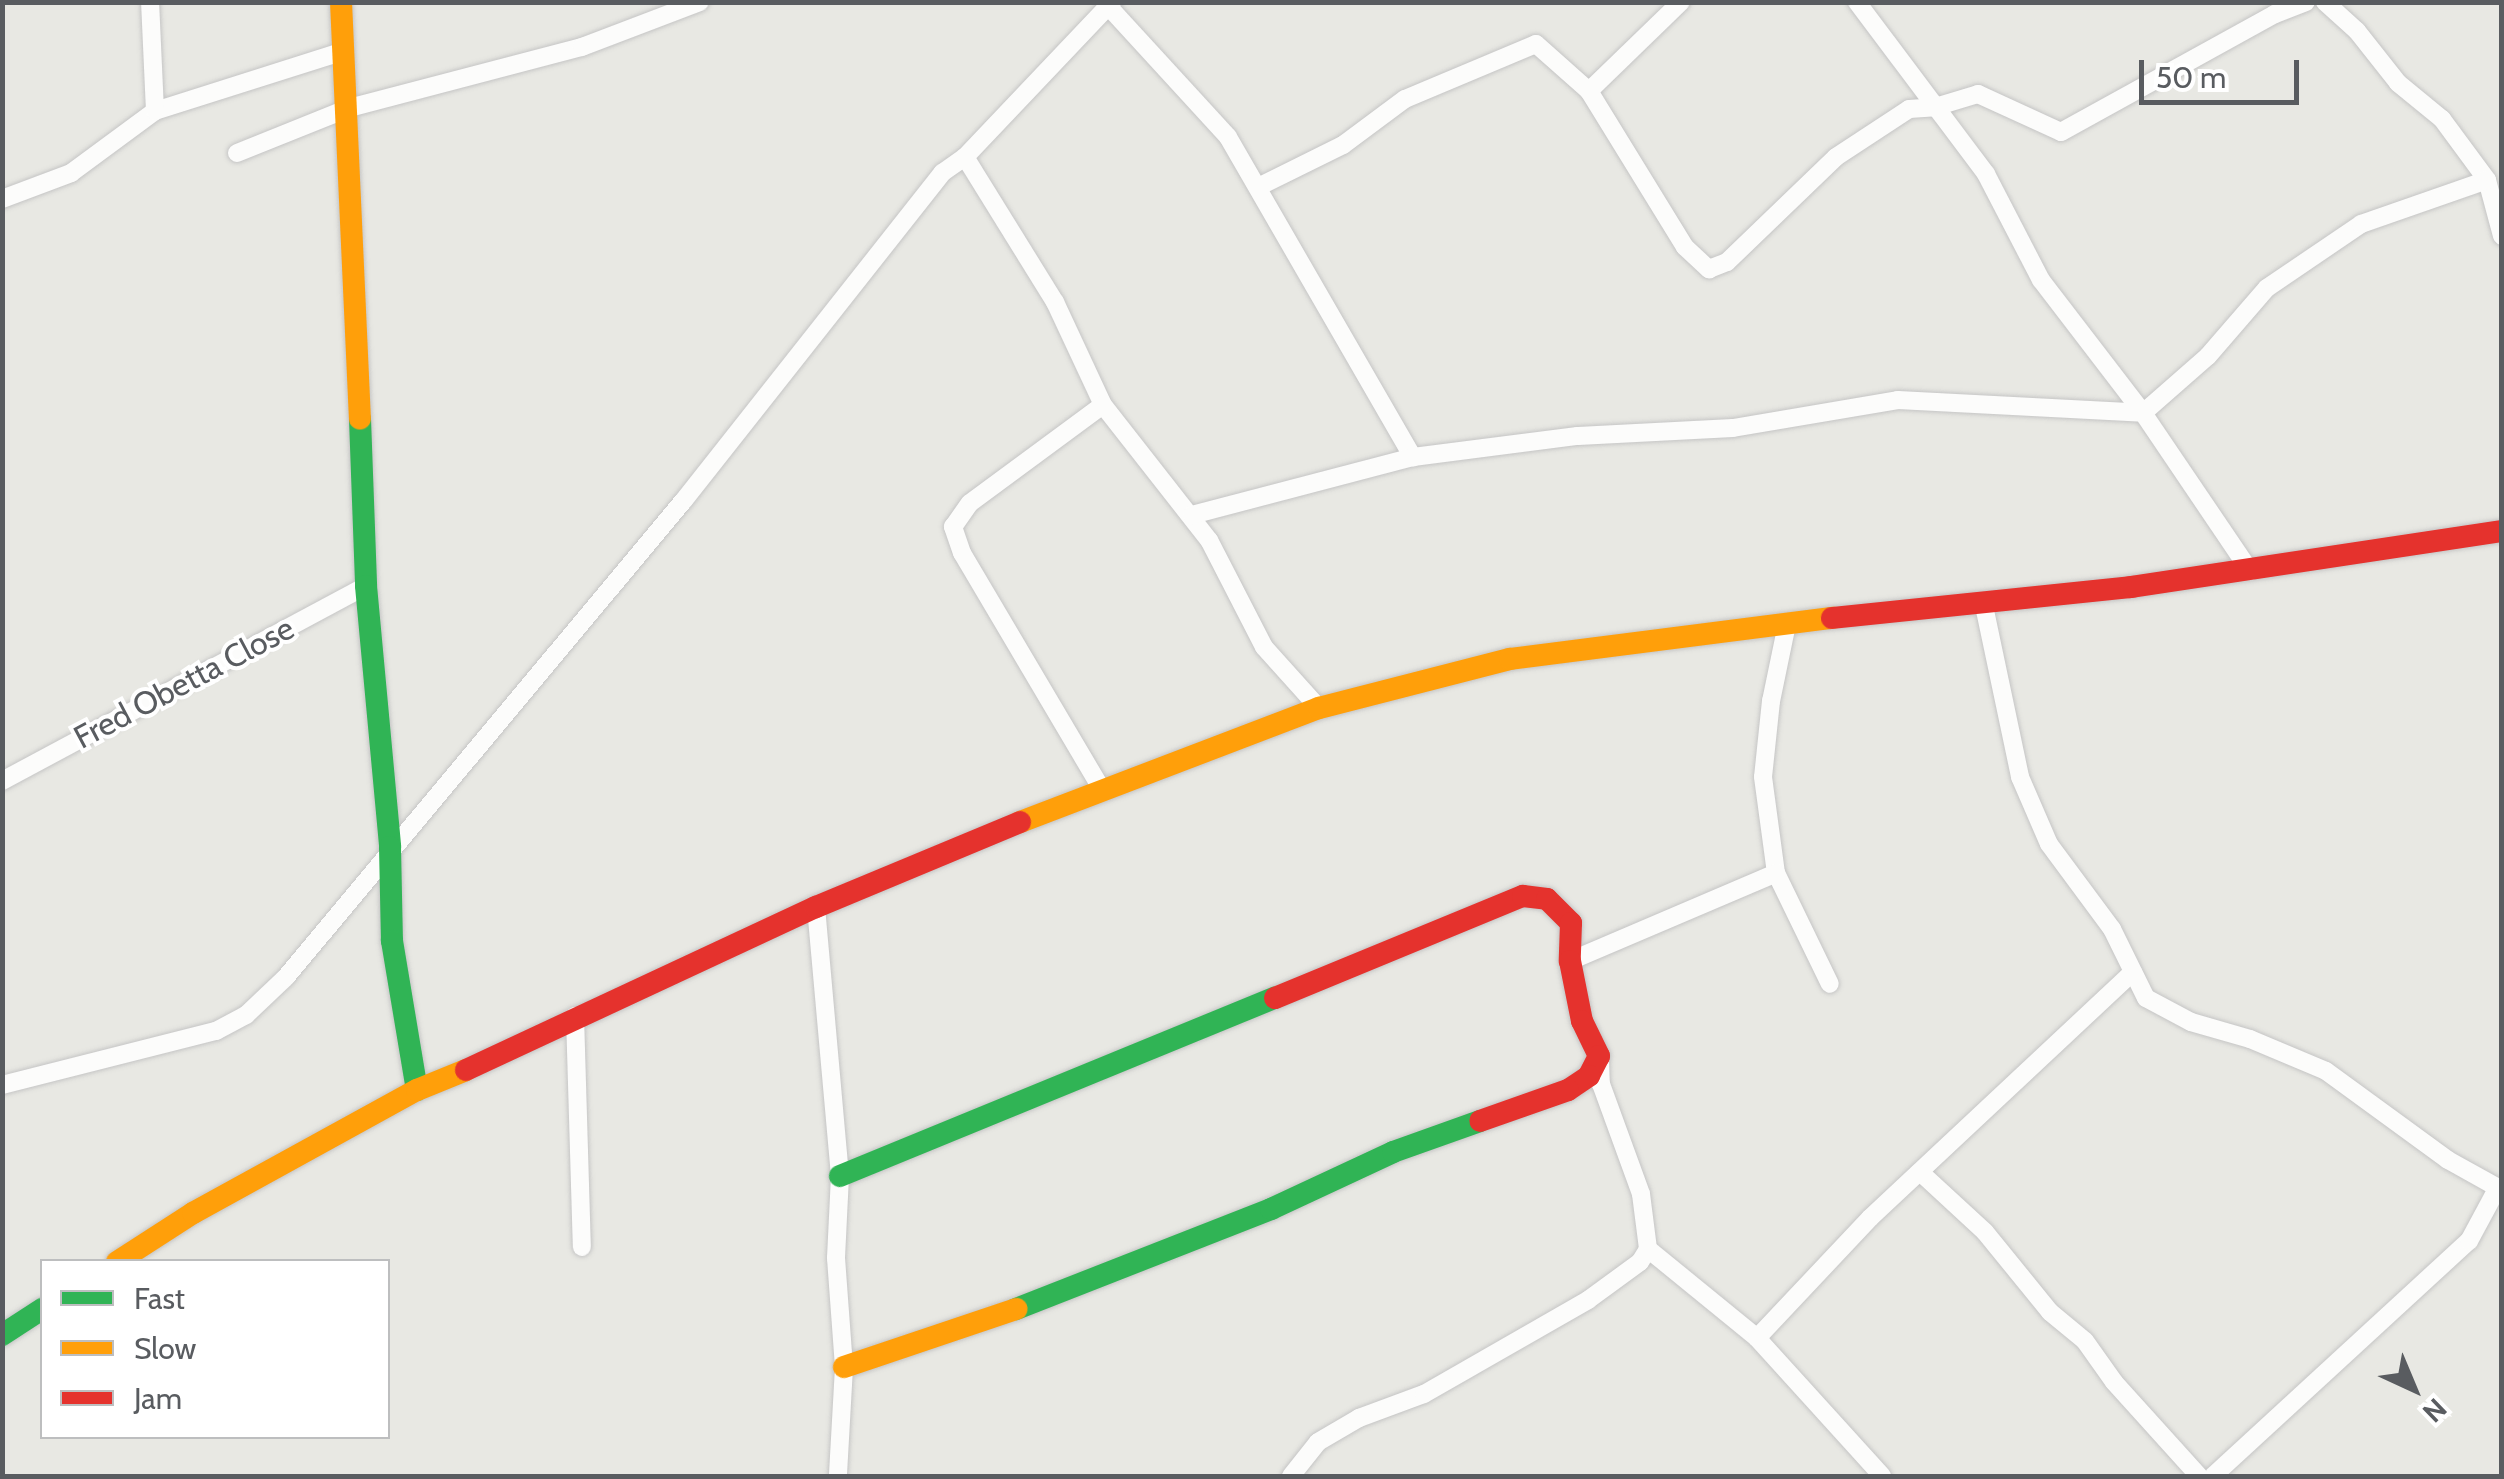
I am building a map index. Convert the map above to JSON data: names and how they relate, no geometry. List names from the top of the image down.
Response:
{
  "streets": {
    "street": ["Fred Obetta Close"]
  },
  "legend": ["Fast", "Slow", "Jam"],
  "scale_bar": "50 m",
  "north": "bottom right"
}
